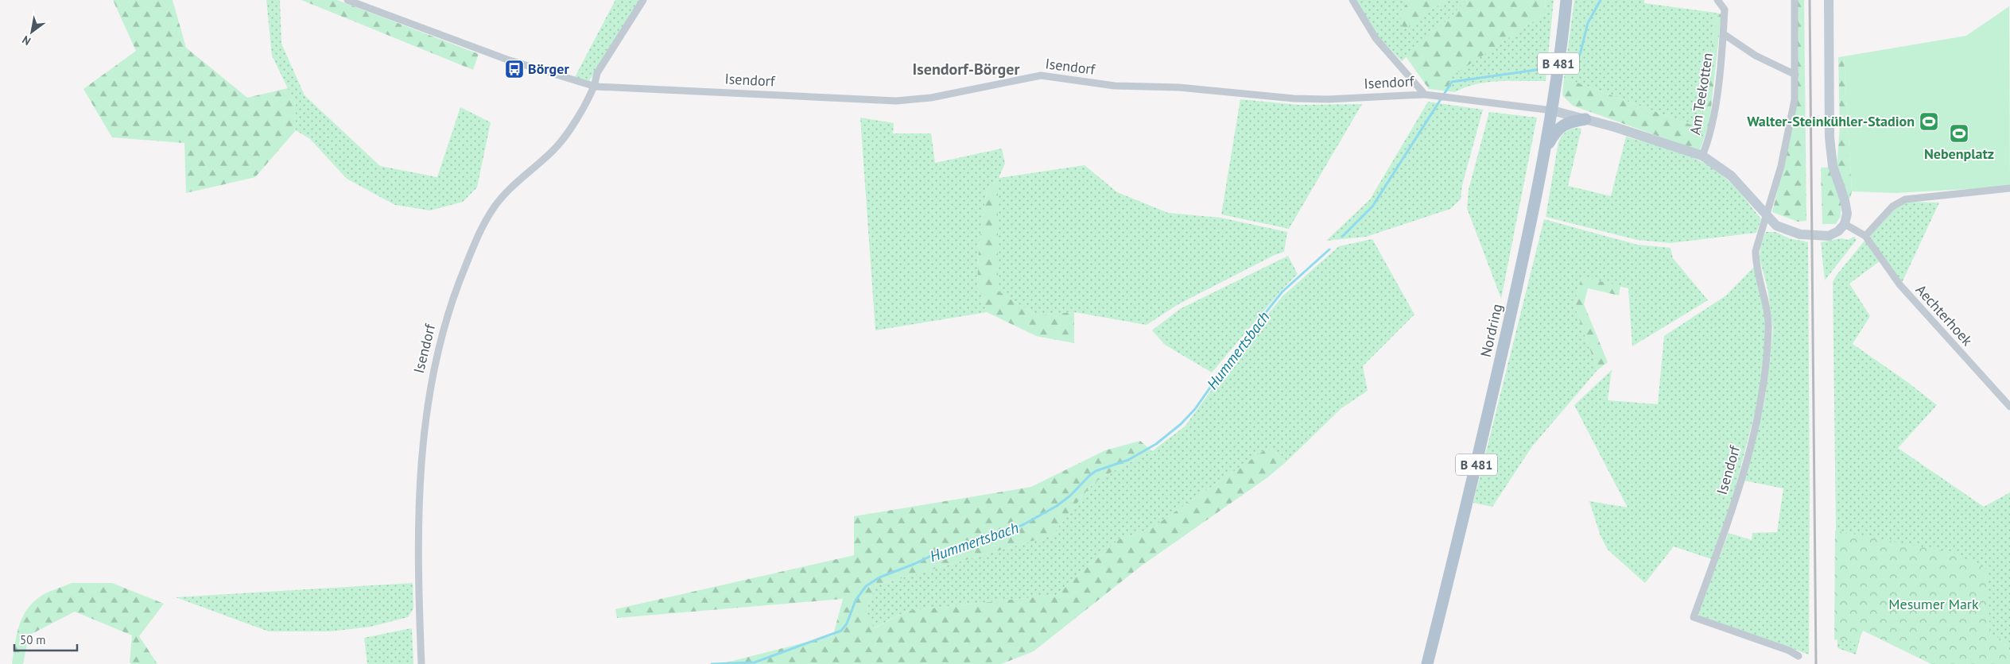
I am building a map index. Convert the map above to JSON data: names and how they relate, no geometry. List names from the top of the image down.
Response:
{
  "streets": {
    "main road": ["B 481", "Nordring"],
    "street": ["Isendorf", "Am Teekotten", "Aechterhoek"]
  },
  "crossings": [
    ["Isendorf", "Am Teekotten"],
    ["Isendorf", "Aechterhoek"],
    ["Isendorf", "Nordring"]
  ],
  "districts": ["Isendorf-Börger"],
  "water": ["Hummertsbach"],
  "parks": ["Mesumer Mark"],
  "places": {
    "bus stop": ["Börger"],
    "sports": ["Walter-Steinkühler-Stadion", "Nebenplatz"]
  },
  "scale_bar": "50 m",
  "north": "bottom left"
}
